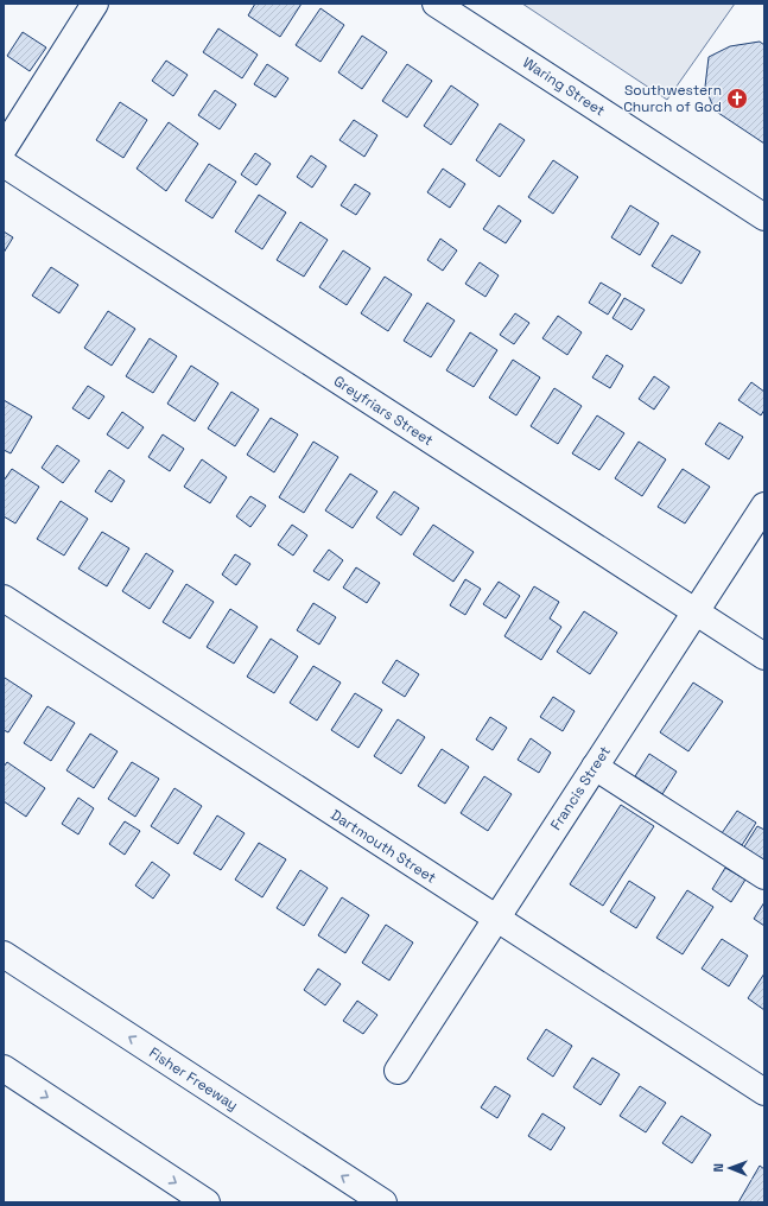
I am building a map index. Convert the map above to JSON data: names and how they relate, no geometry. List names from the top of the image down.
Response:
{
  "streets": {
    "main road": [
      "Waring Street",
      "Greyfriars Street",
      "Francis Street",
      "Dartmouth Street",
      "Fisher Freeway"
    ]
  },
  "crossings": [
    ["Greyfriars Street", "Francis Street"],
    ["Francis Street", "Dartmouth Street"]
  ],
  "places": {
    "church": ["Southwestern Church of God"]
  },
  "north": "left"
}
